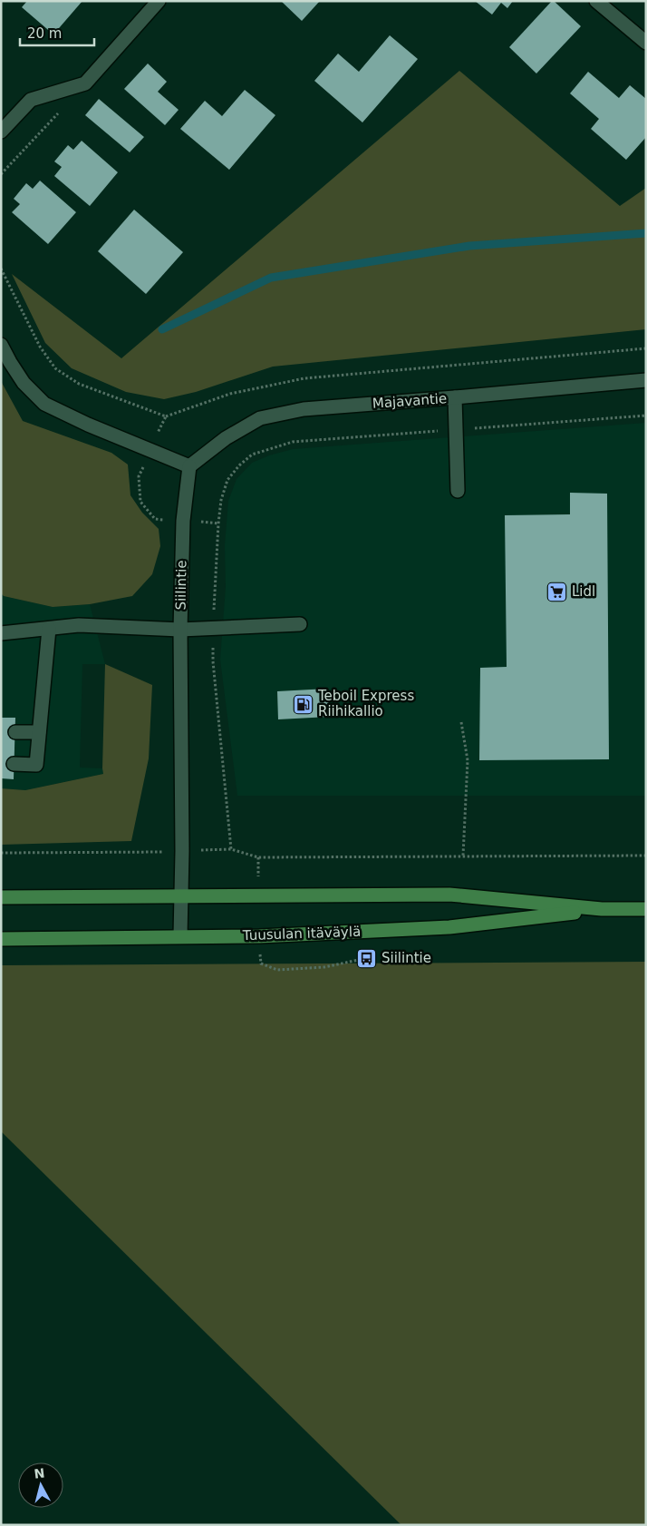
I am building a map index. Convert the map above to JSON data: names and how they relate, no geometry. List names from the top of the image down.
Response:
{
  "streets": {
    "main road": ["Tuusulan itäväylä"],
    "street": ["Majavantie", "Siilintie"]
  },
  "crossings": [
    ["Majavantie", "Siilintie"],
    ["Siilintie", "Tuusulan itäväylä"]
  ],
  "places": {
    "supermarket": ["Lidl"],
    "fuel station": ["Teboil Express Riihikallio"],
    "bus stop": ["Siilintie"]
  },
  "scale_bar": "20 m",
  "north": "top"
}
